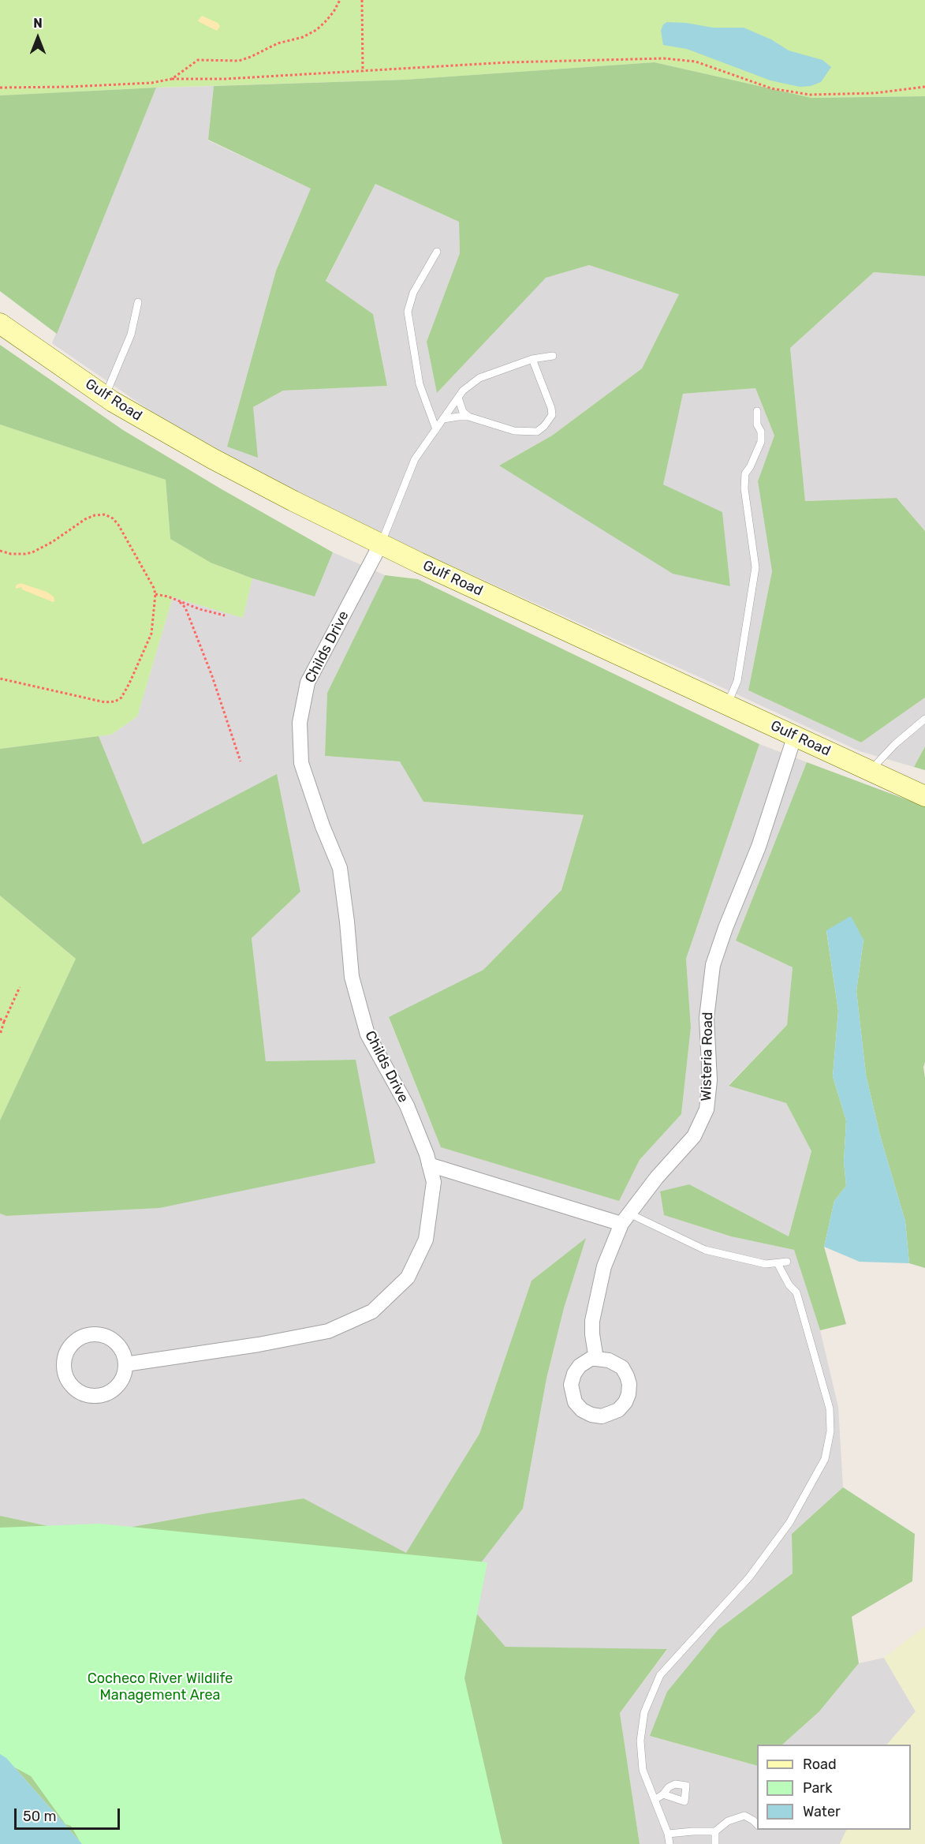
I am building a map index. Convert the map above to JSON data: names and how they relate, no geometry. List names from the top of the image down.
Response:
{
  "streets": {
    "street": ["Gulf Road", "Childs Drive", "Wisteria Road"]
  },
  "crossings": [
    ["Gulf Road", "Childs Drive"],
    ["Gulf Road", "Wisteria Road"]
  ],
  "parks": ["Cocheco River Wildlife Management Area"],
  "legend": ["Road", "Park", "Water"],
  "scale_bar": "50 m",
  "north": "top"
}
